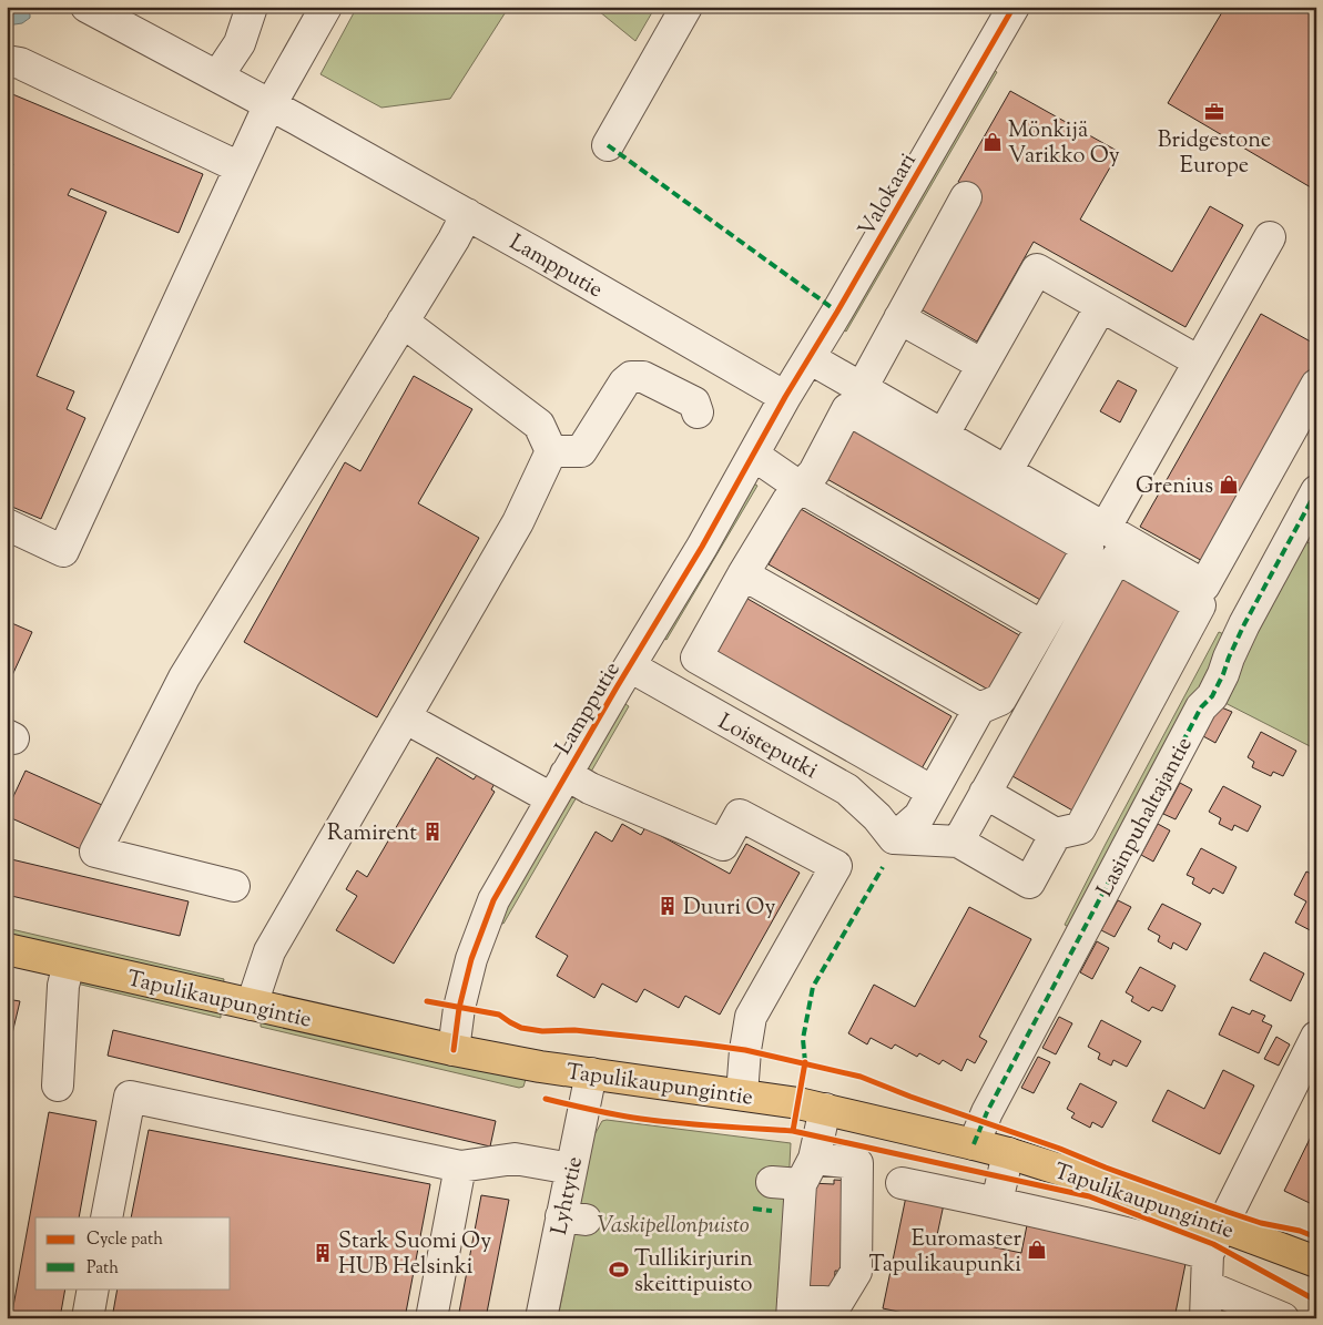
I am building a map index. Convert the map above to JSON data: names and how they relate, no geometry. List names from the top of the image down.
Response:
{
  "streets": {
    "main road": ["Tapulikaupungintie"],
    "street": [
      "Valokaari",
      "Lampputie",
      "Loisteputki",
      "Lasinpuhaltajantie",
      "Lyhtytie"
    ]
  },
  "crossings": [
    ["Valokaari", "Lampputie"],
    ["Lampputie", "Loisteputki"],
    ["Lampputie", "Tapulikaupungintie"],
    ["Lasinpuhaltajantie", "Tapulikaupungintie"],
    ["Tapulikaupungintie", "Lyhtytie"]
  ],
  "parks": ["Vaskipellonpuisto"],
  "places": {
    "office": ["Bridgestone Europe"],
    "shop": ["Mönkijä Varikko Oy", "Grenius", "Euromaster Tapulikaupunki"],
    "building": ["Ramirent", "Duuri Oy", "Stark Suomi Oy HUB Helsinki"],
    "sports": ["Tullikirjurin skeittipuisto"]
  },
  "legend": ["Cycle path", "Path"]
}
